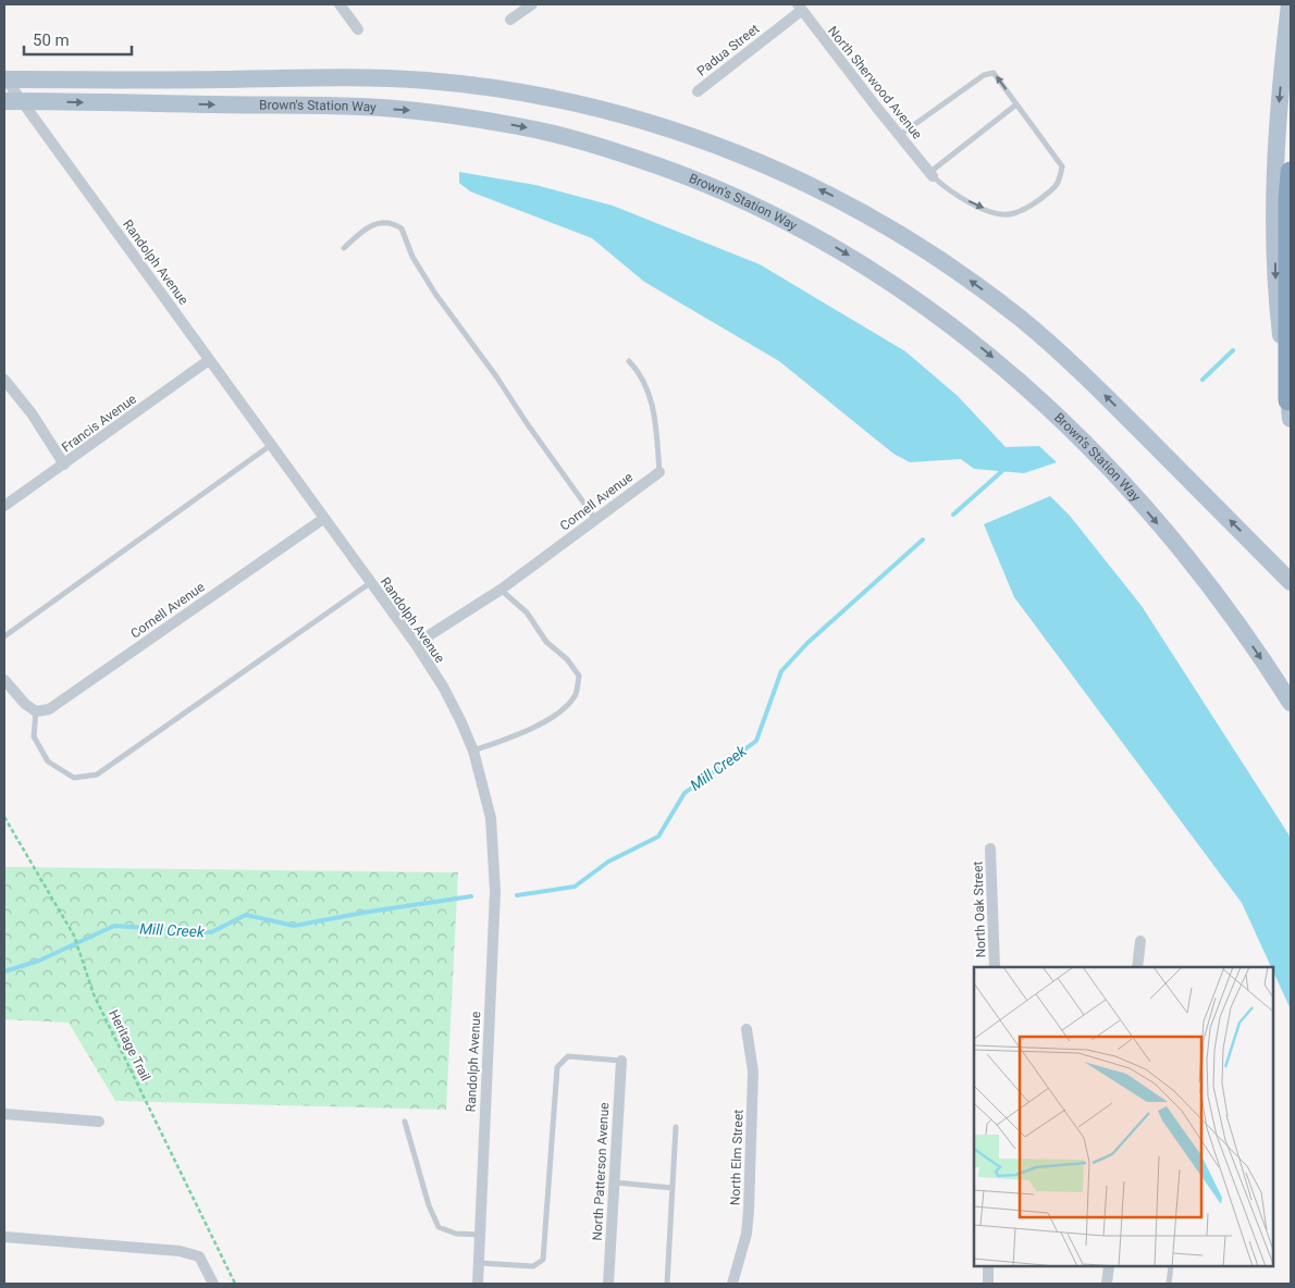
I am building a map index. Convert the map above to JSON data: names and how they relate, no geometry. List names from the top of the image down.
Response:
{
  "streets": {
    "main road": ["Brown's Station Way"],
    "street": [
      "Padua Street",
      "North Sherwood Avenue",
      "Randolph Avenue",
      "Francis Avenue",
      "Cornell Avenue",
      "North Oak Street",
      "North Elm Street",
      "North Patterson Avenue"
    ],
    "path": ["Heritage Trail"]
  },
  "crossings": [
    ["Padua Street", "North Sherwood Avenue"],
    ["Brown's Station Way", "Randolph Avenue"],
    ["Randolph Avenue", "Francis Avenue"],
    ["Randolph Avenue", "Cornell Avenue"]
  ],
  "water": ["Mill Creek"],
  "scale_bar": "50 m"
}
